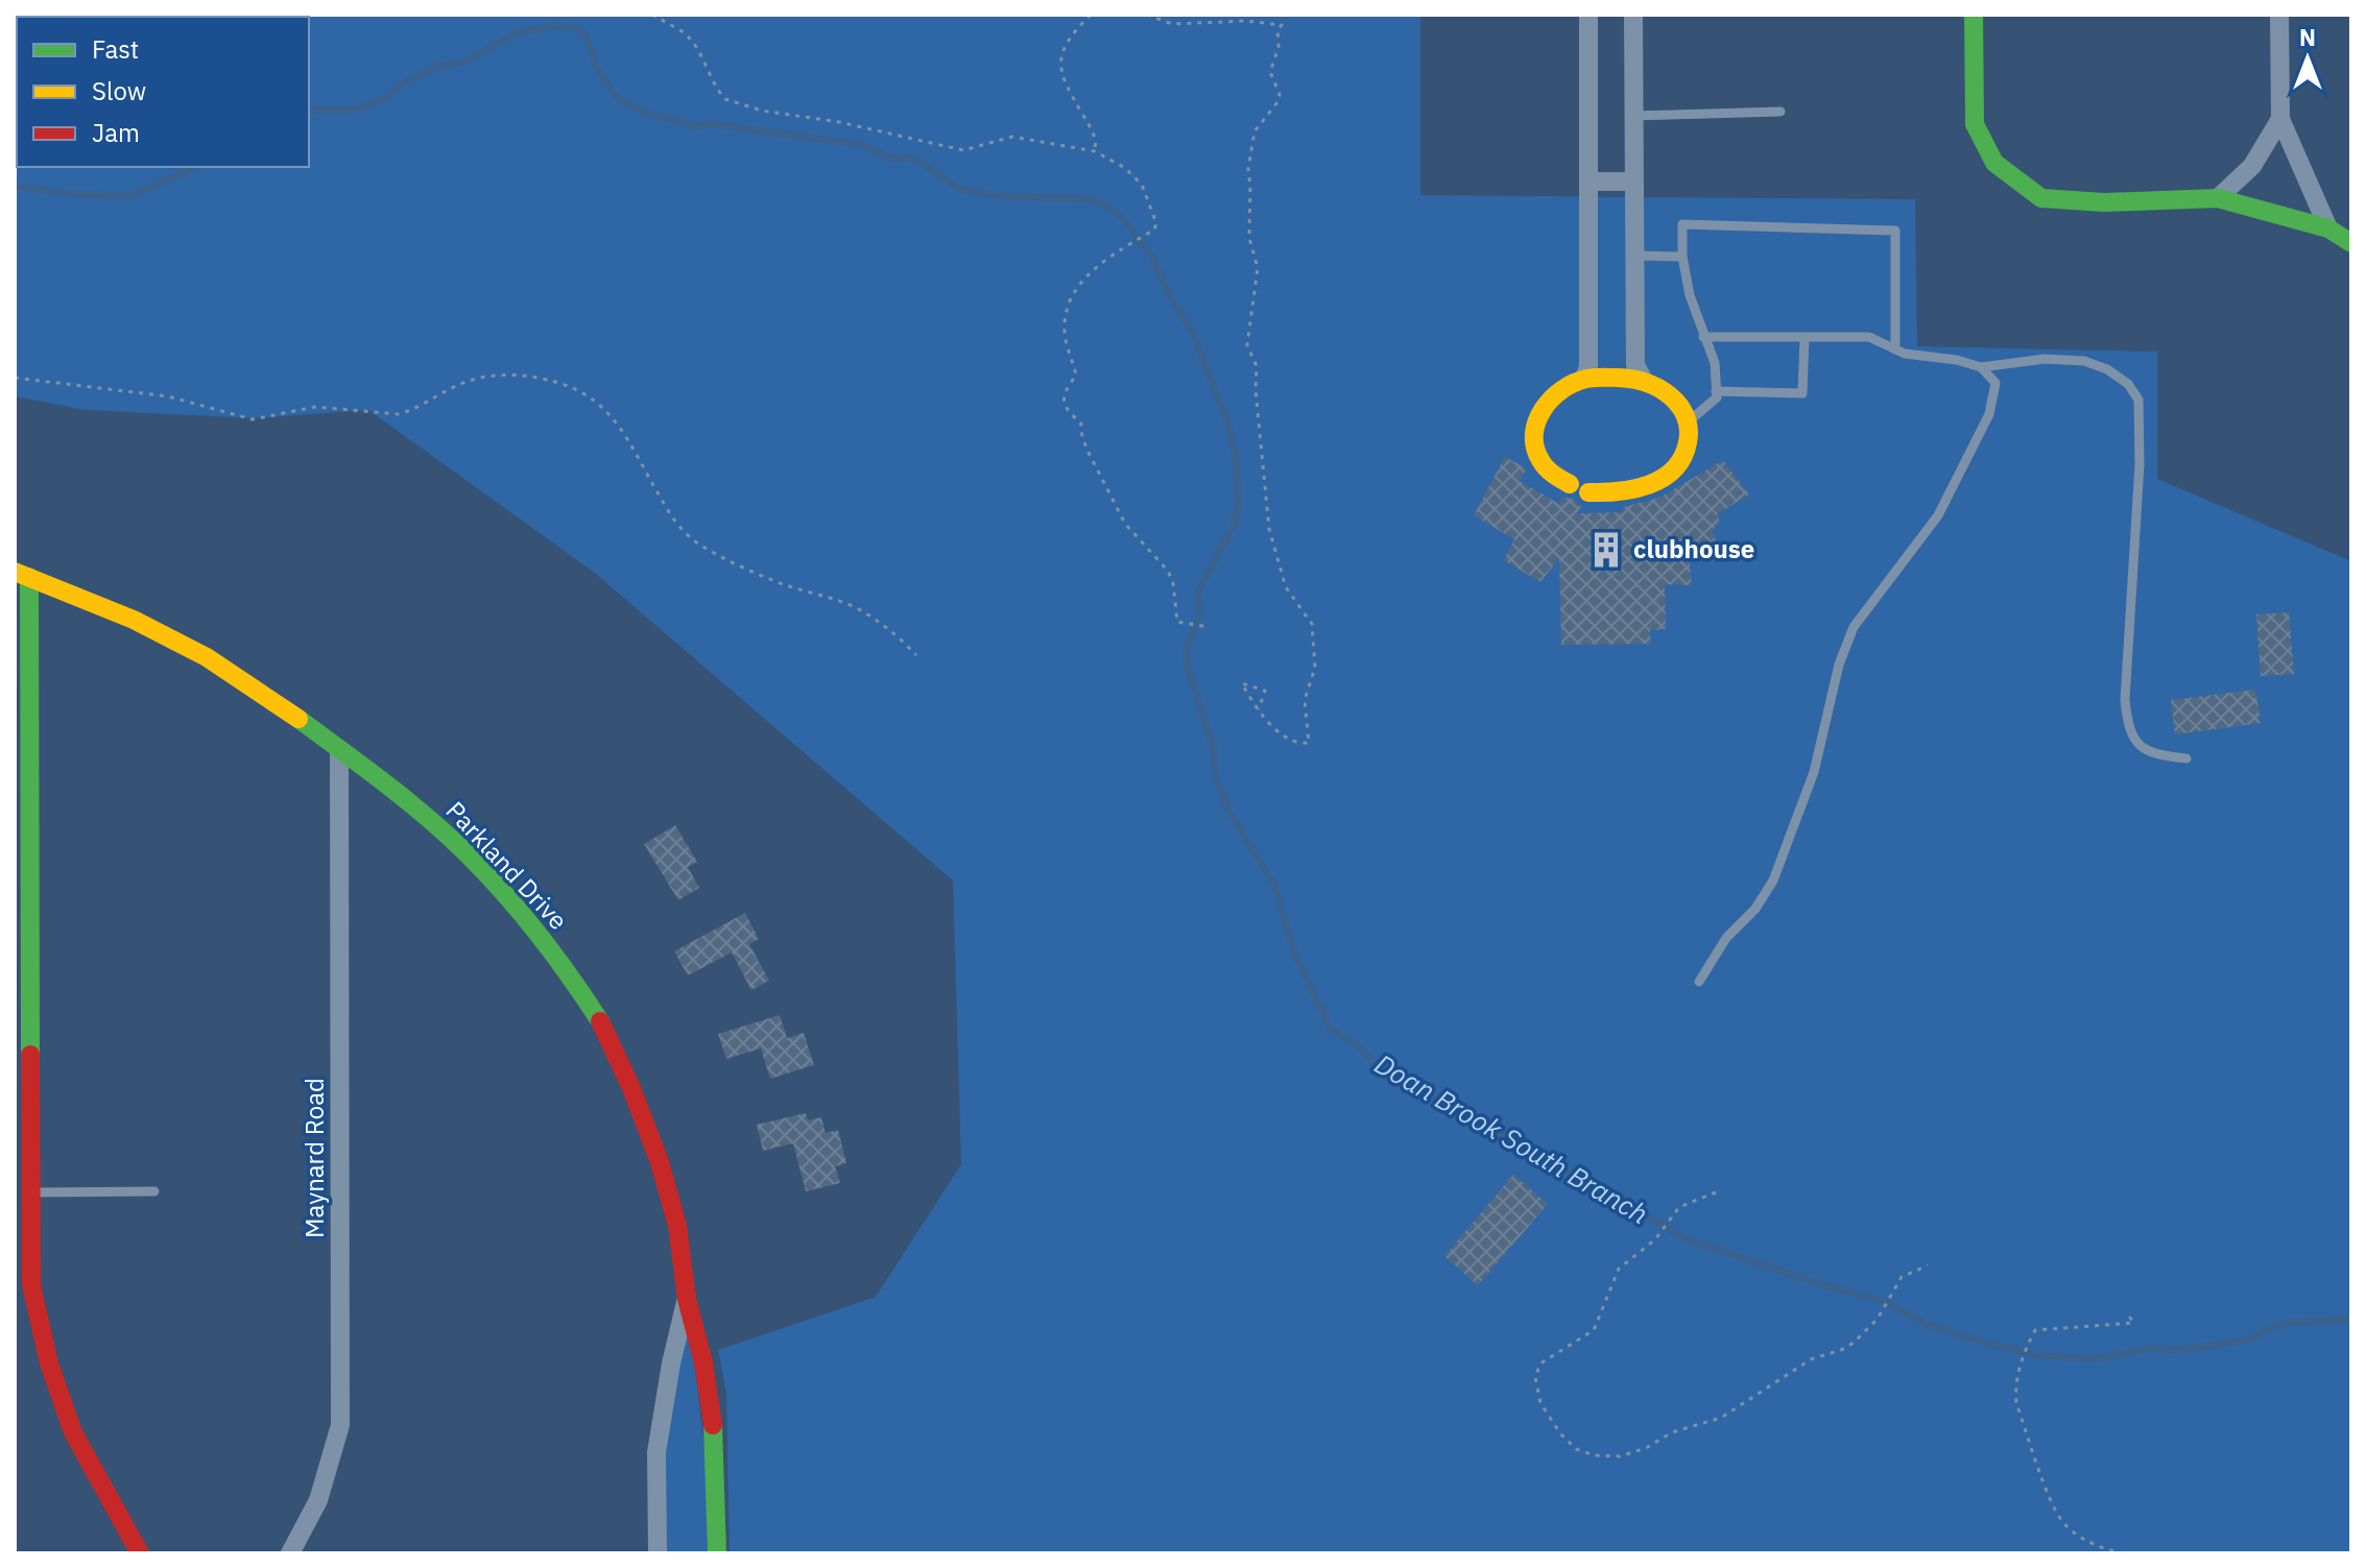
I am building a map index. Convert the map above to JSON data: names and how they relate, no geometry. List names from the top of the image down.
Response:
{
  "streets": {
    "street": ["Parkland Drive", "Maynard Road"]
  },
  "crossings": [
    ["Parkland Drive", "Maynard Road"]
  ],
  "water": ["Doan Brook South Branch"],
  "places": {
    "building": ["clubhouse"]
  },
  "legend": ["Fast", "Slow", "Jam"],
  "north": "top"
}
